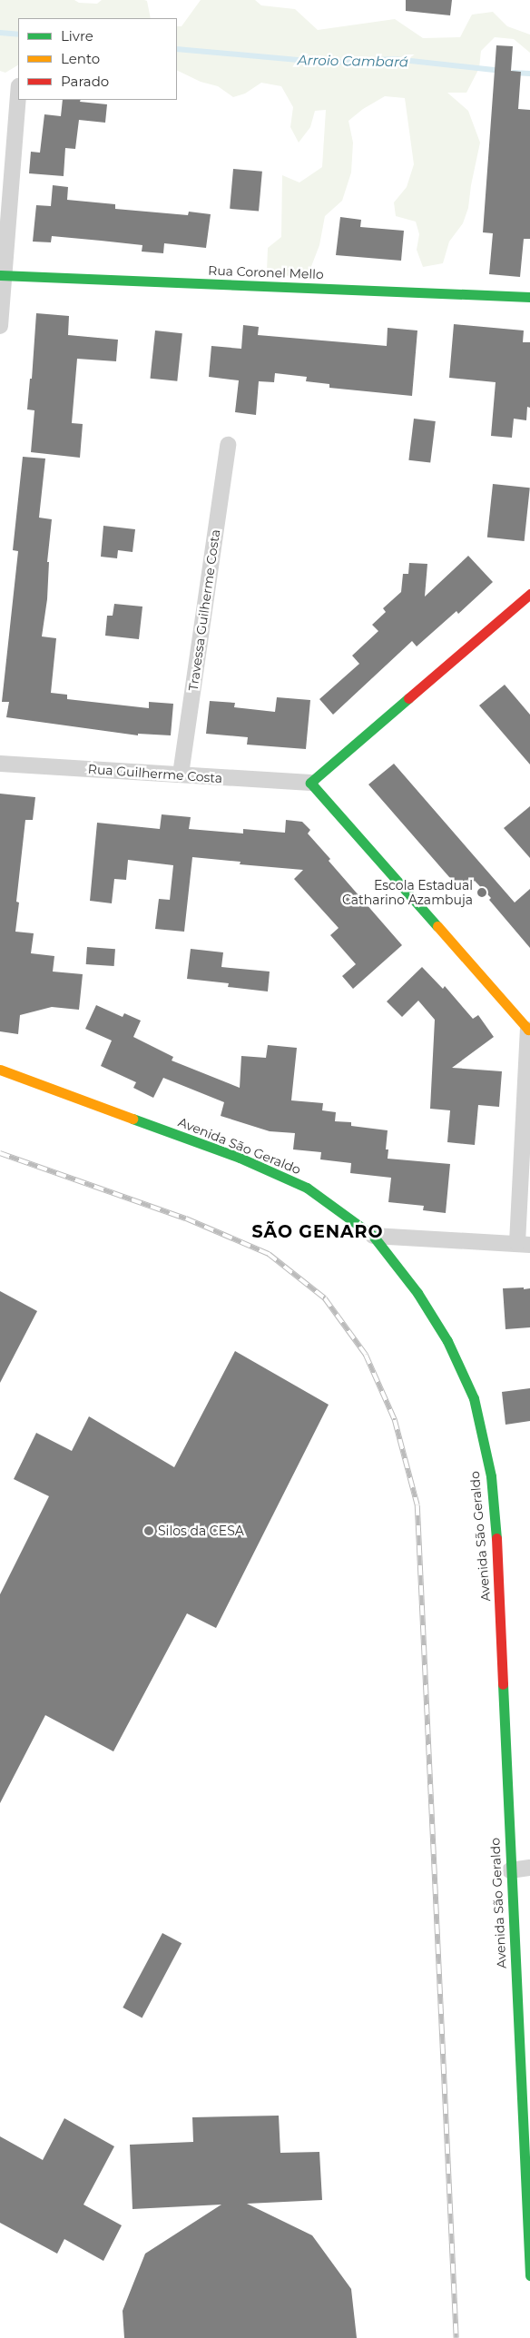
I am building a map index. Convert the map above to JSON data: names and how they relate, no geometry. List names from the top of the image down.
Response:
{
  "streets": {
    "street": [
      "Rua Coronel Mello",
      "Travessa Guilherme Costa",
      "Rua Guilherme Costa",
      "Avenida São Geraldo"
    ]
  },
  "crossings": [
    ["Travessa Guilherme Costa", "Rua Guilherme Costa"]
  ],
  "districts": ["SÃO GENARO"],
  "water": ["Arroio Cambará"],
  "places": ["Escola Estadual Catharino Azambuja", "Silos da CESA"],
  "legend": ["Livre", "Lento", "Parado"]
}
